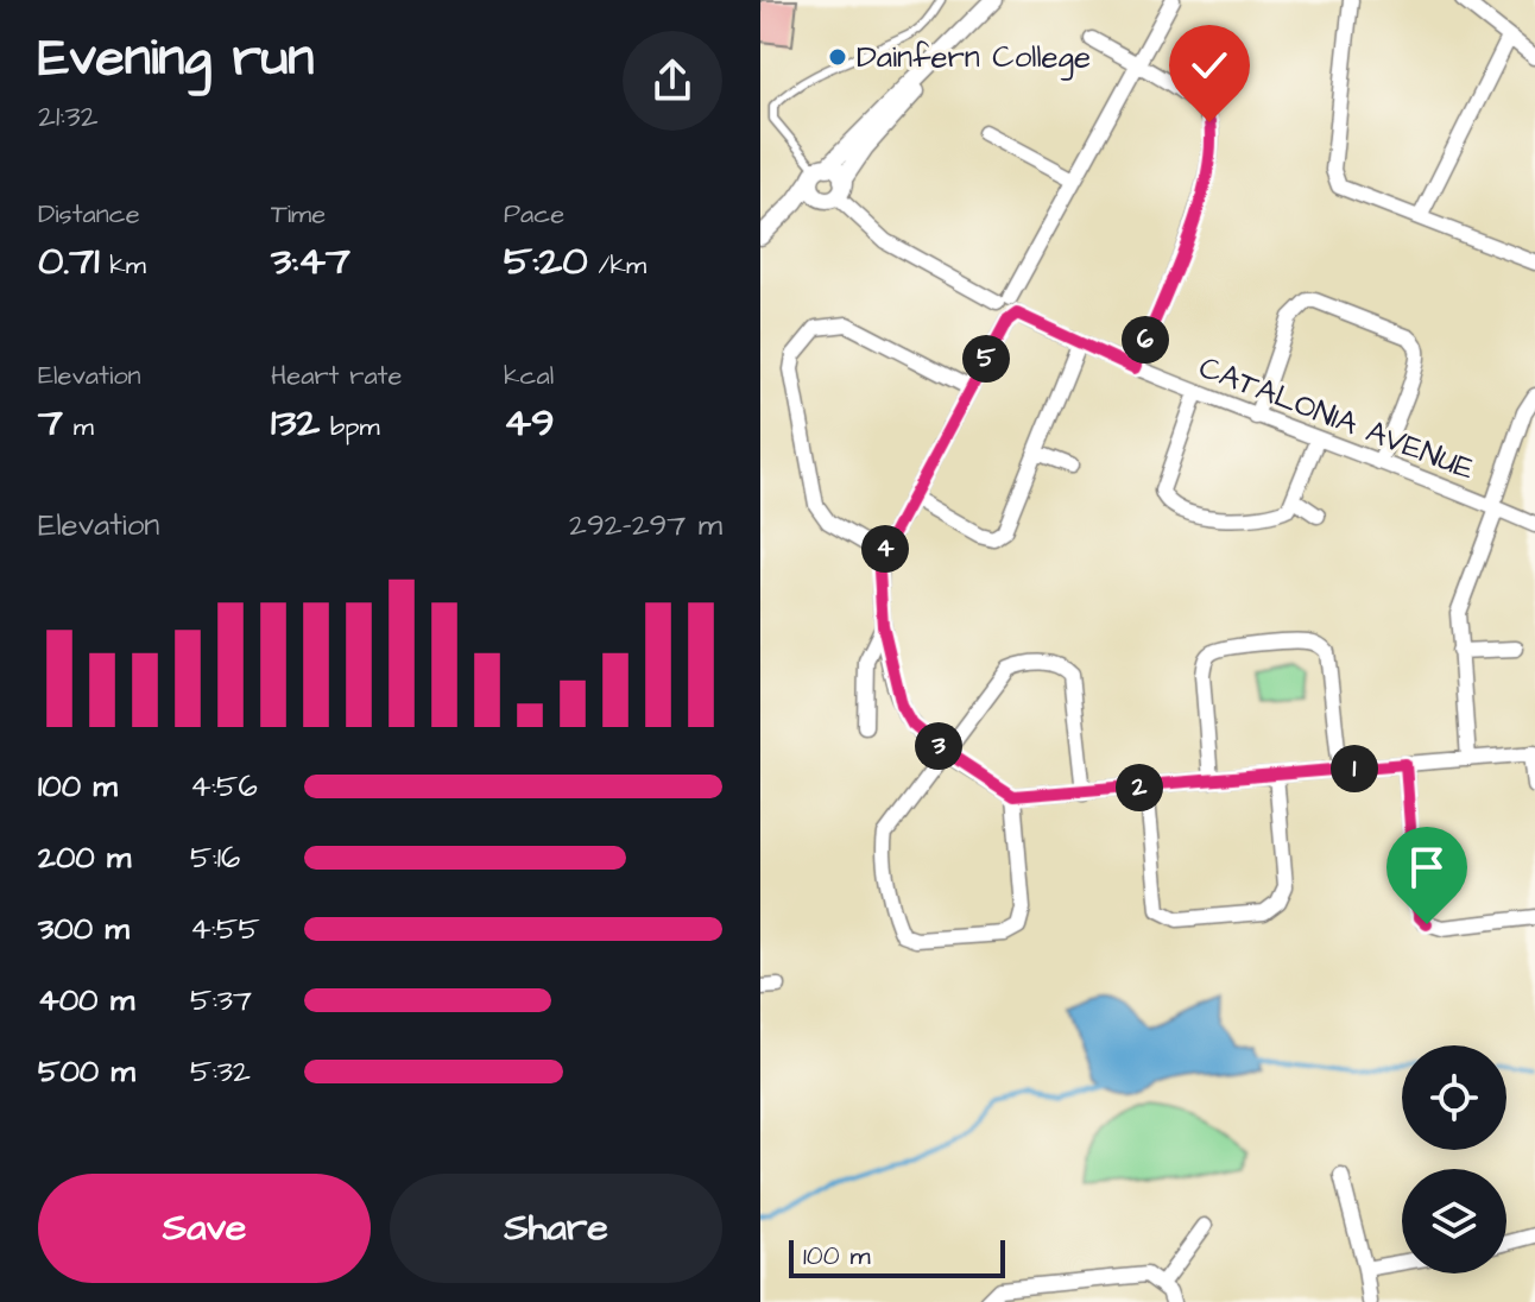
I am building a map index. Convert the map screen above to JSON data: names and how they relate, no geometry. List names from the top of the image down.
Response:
{
  "streets": {
    "street": ["CATALONIA AVENUE"]
  },
  "places": ["Dainfern College"],
  "scale_bar": "100 m",
  "page": {
    "heading": ["Evening run", "21:32"],
    "stats": [
      ["Distance", "0.71 km"],
      ["Time", "3:47"],
      ["Pace", "5:20 /km"],
      ["Elevation", "7 m"],
      ["Heart rate", "132 bpm"],
      ["kcal", "49"]
    ],
    "pins": [
      "6",
      "5",
      "4",
      "3",
      "1",
      "2"
    ],
    "chart": ["Elevation", "292–297 m"],
    "list": [
      {
        "name": "100 m",
        "note": "4:56"
      },
      {
        "name": "200 m",
        "note": "5:16"
      },
      {
        "name": "300 m",
        "note": "4:55"
      },
      {
        "name": "400 m",
        "note": "5:37"
      },
      {
        "name": "500 m",
        "note": "5:32"
      }
    ],
    "buttons": ["Save", "Share"],
    "scale": "100 m"
  }
}
